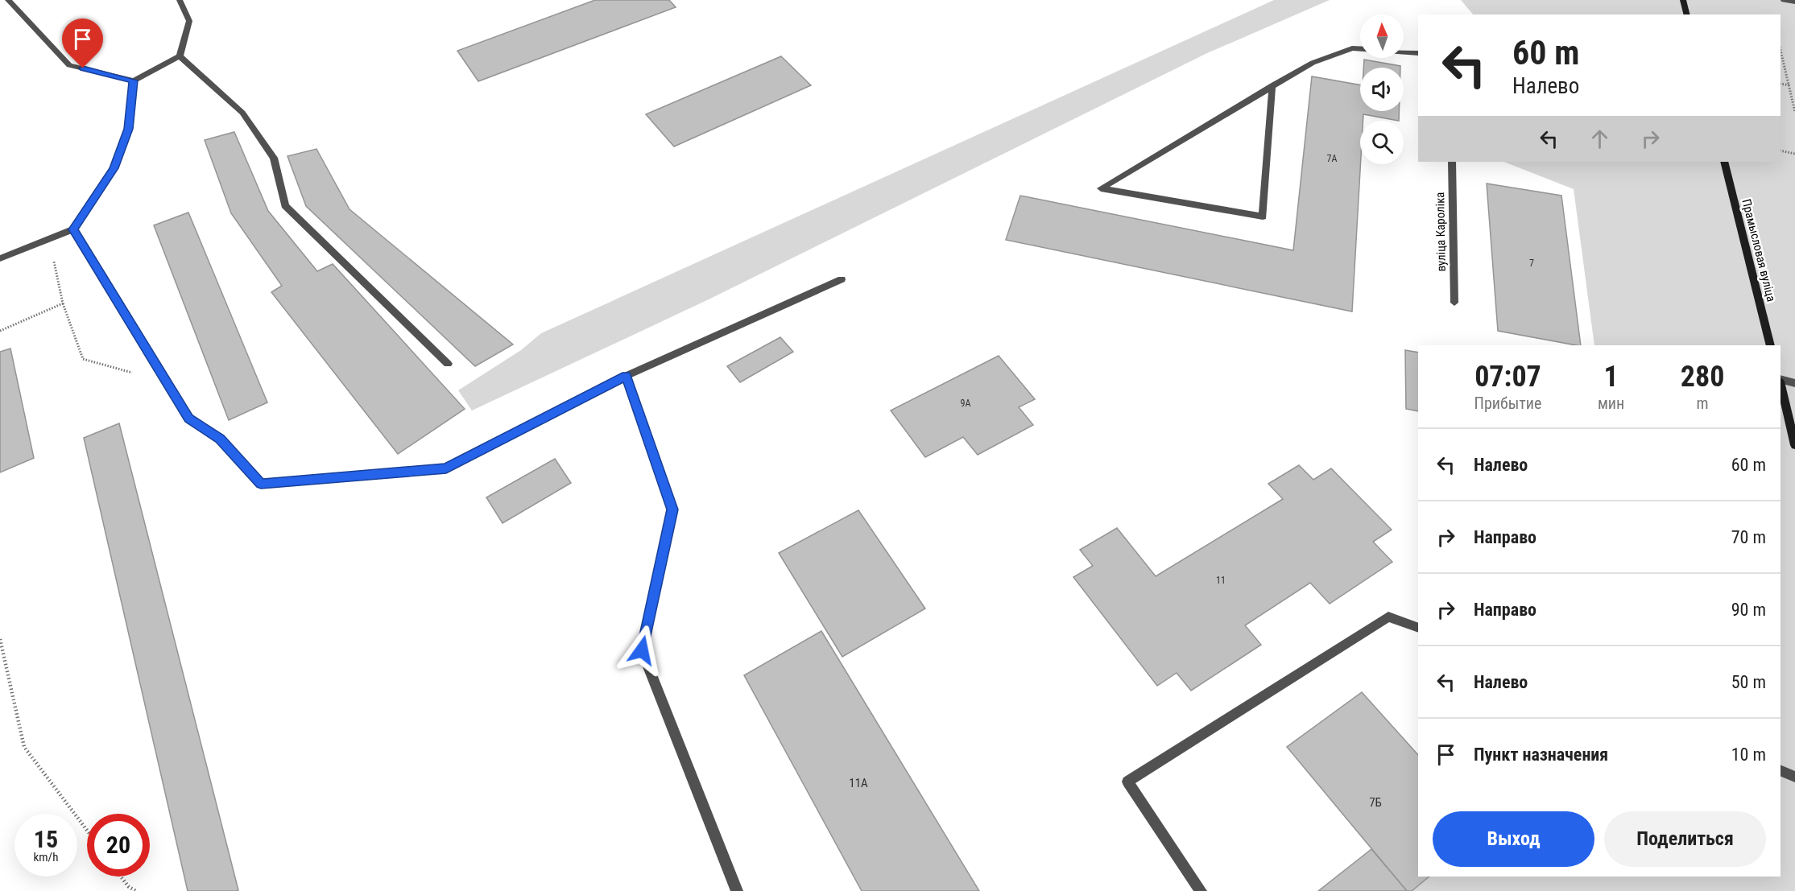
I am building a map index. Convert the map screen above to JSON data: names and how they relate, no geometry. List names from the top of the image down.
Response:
{
  "streets": {
    "main road": ["Прамысловая вуліца"],
    "lane": ["вуліца Кароліка"]
  },
  "house_numbers": [
    "7А",
    "7",
    "9А",
    "11",
    "11А",
    "7Б"
  ],
  "north": "top",
  "page": {
    "turn": ["60 m", "Налево"],
    "eta": [
      "07:07",
      "Прибытие",
      "1",
      "мин",
      "280",
      "m"
    ],
    "list": [
      {
        "name": "Налево",
        "value": "60 m"
      },
      {
        "name": "Направо",
        "value": "70 m"
      },
      {
        "name": "Направо",
        "value": "90 m"
      },
      {
        "name": "Налево",
        "value": "50 m"
      },
      {
        "name": "Пункт назначения",
        "value": "10 m"
      }
    ],
    "buttons": ["Выход", "Поделиться"],
    "speed": "15 km/h",
    "limit": "20"
  }
}
